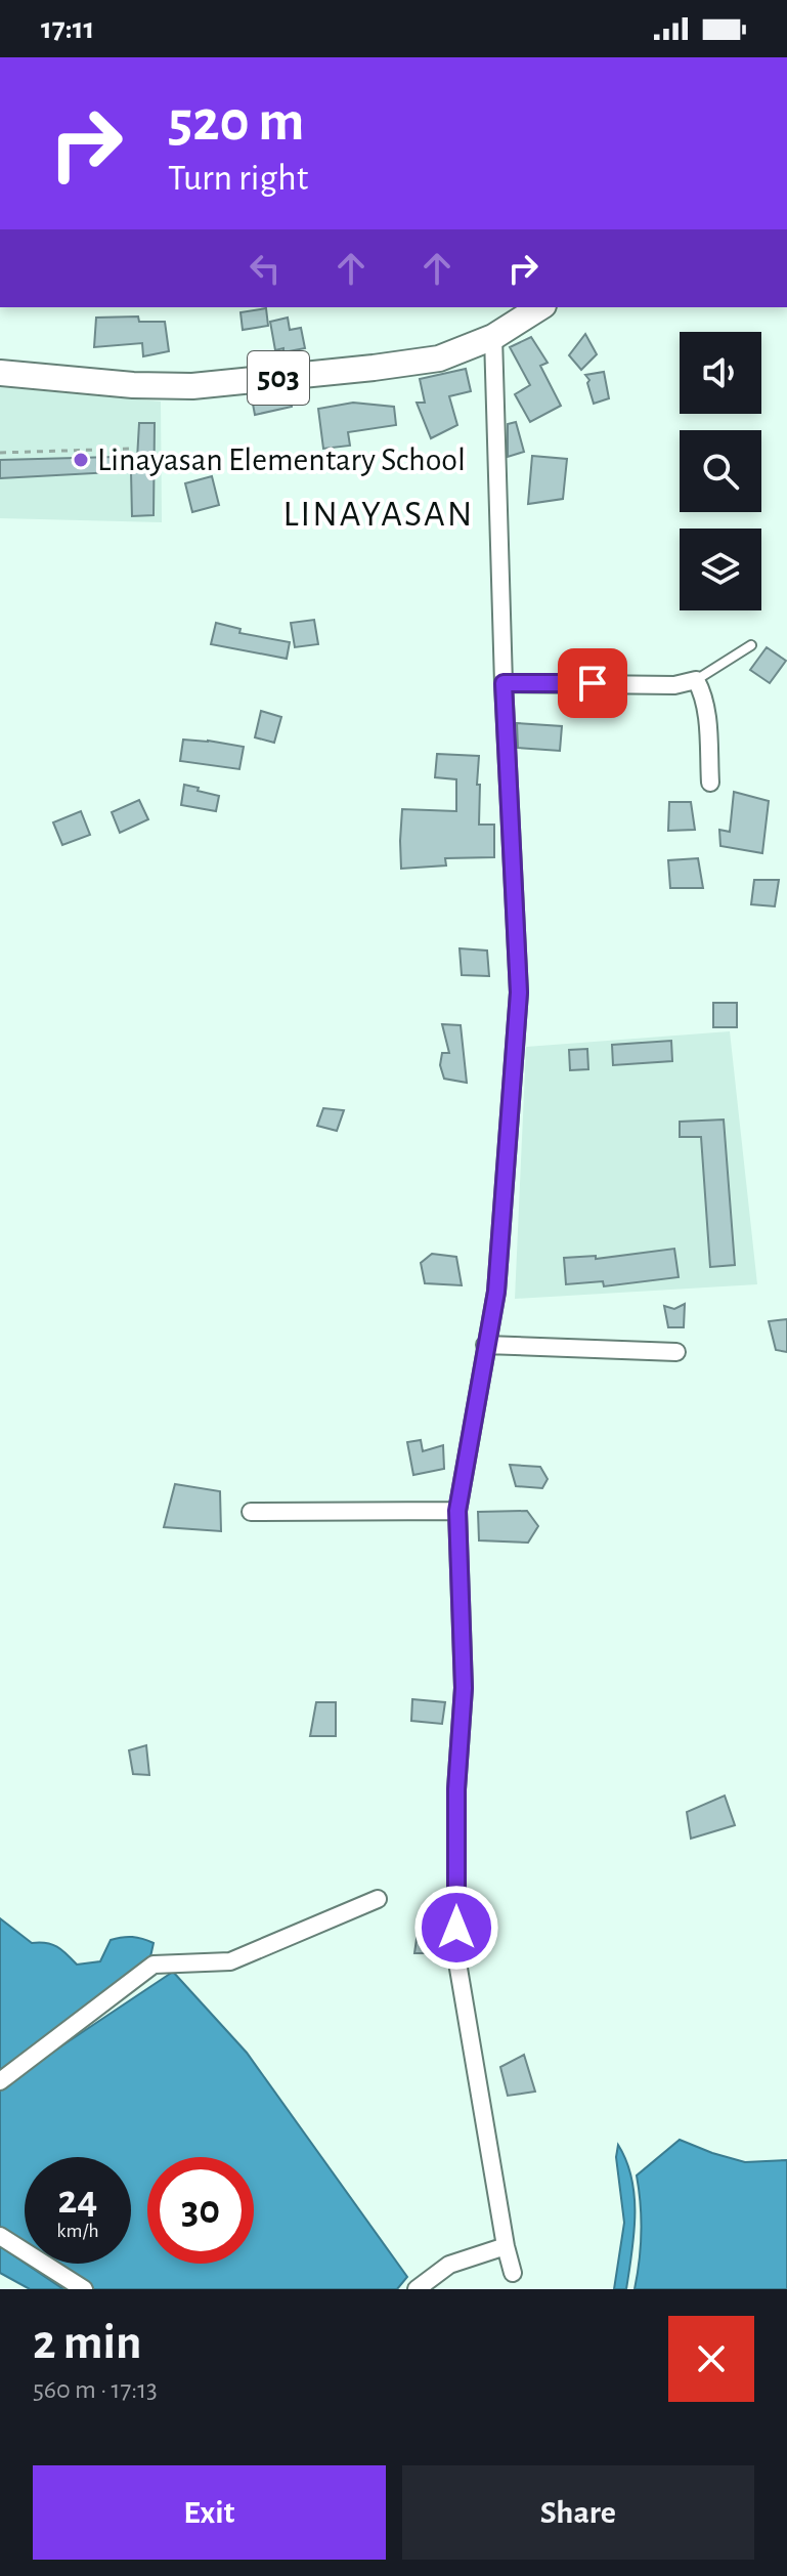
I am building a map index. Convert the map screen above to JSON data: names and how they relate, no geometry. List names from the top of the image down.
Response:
{
  "streets": {
    "main road": ["503"]
  },
  "districts": ["LINAYASAN"],
  "places": ["Linayasan Elementary School"],
  "page": {
    "status": "17:11",
    "turn": ["520 m", "Turn right"],
    "speed": "24 km/h",
    "limit": "30",
    "heading": ["2 min", "560 m · 17:13"],
    "buttons": ["Exit", "Share"]
  }
}
